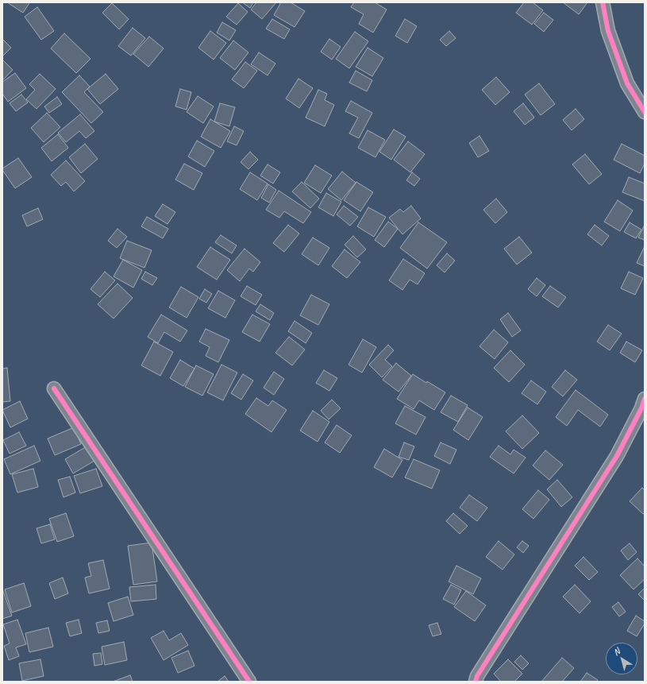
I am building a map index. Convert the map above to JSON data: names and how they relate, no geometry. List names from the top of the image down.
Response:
{
  "north": "top left"
}
